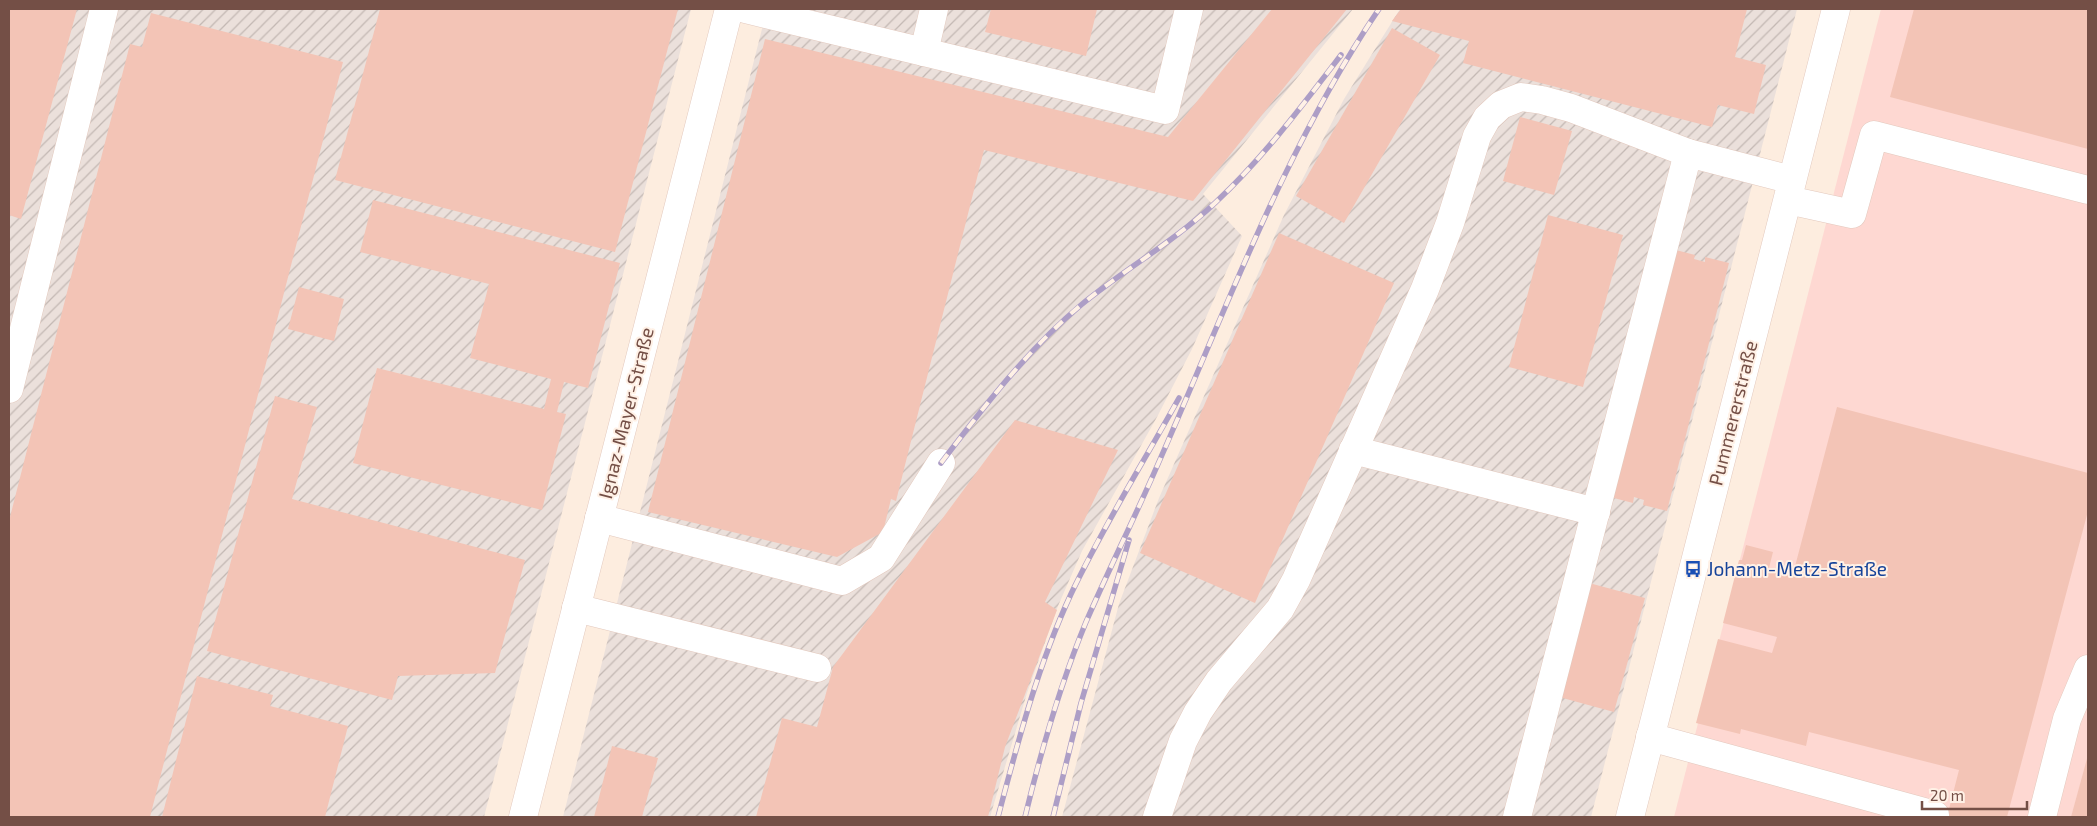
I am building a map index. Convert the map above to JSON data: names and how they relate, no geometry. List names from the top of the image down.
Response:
{
  "streets": {
    "street": ["Ignaz-Mayer-Straße", "Pummererstraße"]
  },
  "places": {
    "bus stop": ["Johann-Metz-Straße"]
  },
  "scale_bar": "20 m"
}
